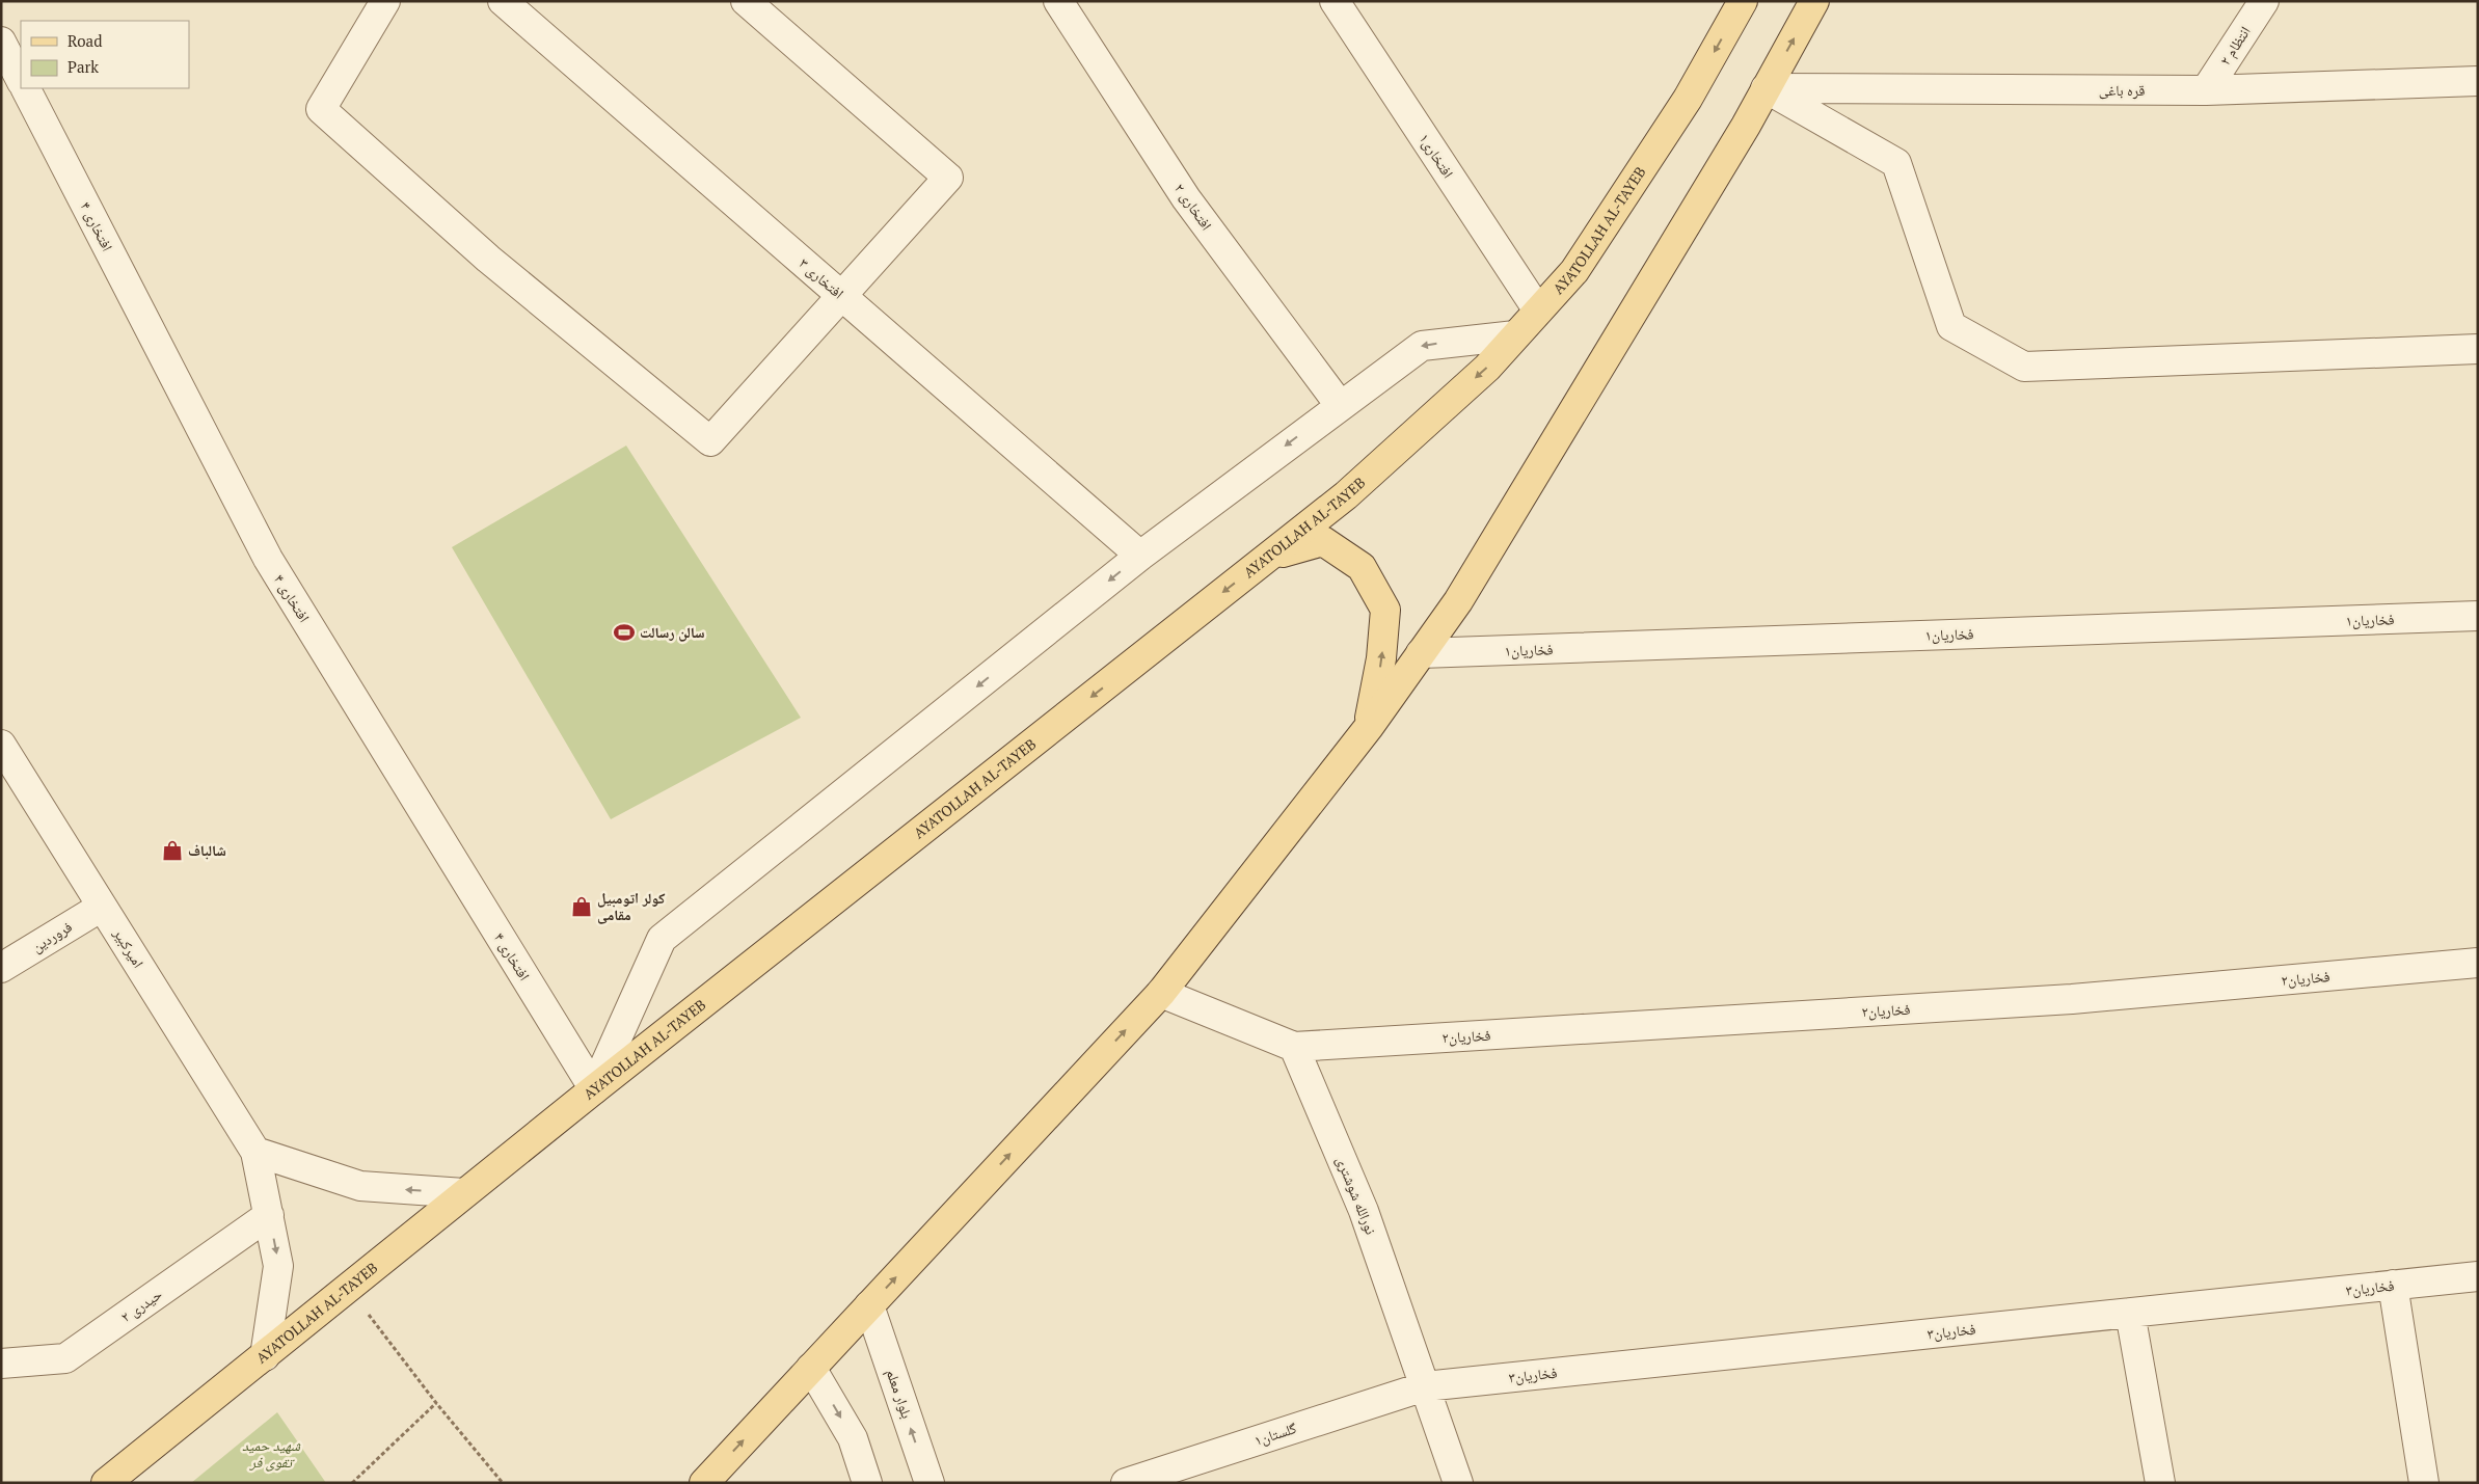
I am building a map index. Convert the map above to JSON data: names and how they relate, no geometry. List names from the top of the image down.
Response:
{
  "streets": {
    "main road": ["AYATOLLAH AL-TAYEB"],
    "street": [
      "انتظام ۲",
      "قره باغی",
      "افتخاری۱",
      "افتخاری ۲",
      "افتخاری ۴",
      "افتخاری ۳",
      "فخاریان۱",
      "فروردین",
      "امیرکبیر",
      "فخاریان۲",
      "نورالله شوشتری",
      "فخاریان۳",
      "حیدری ۲",
      "بلوار معلم",
      "گلستان۱"
    ]
  },
  "crossings": [
    ["انتظام ۲", "قره باغی"],
    ["افتخاری۱", "AYATOLLAH AL-TAYEB"],
    ["افتخاری ۴", "AYATOLLAH AL-TAYEB"],
    ["فروردین", "امیرکبیر"],
    ["فخاریان۲", "نورالله شوشتری"],
    ["نورالله شوشتری", "فخاریان۳"],
    ["نورالله شوشتری", "گلستان۱"],
    ["فخاریان۳", "گلستان۱"]
  ],
  "parks": ["شهید حمید تقوی فر"],
  "places": {
    "sports": ["سالن رسالت"],
    "shop": ["شالباف", "کولر اتومبیل مقامی"]
  },
  "legend": ["Road", "Park"]
}
